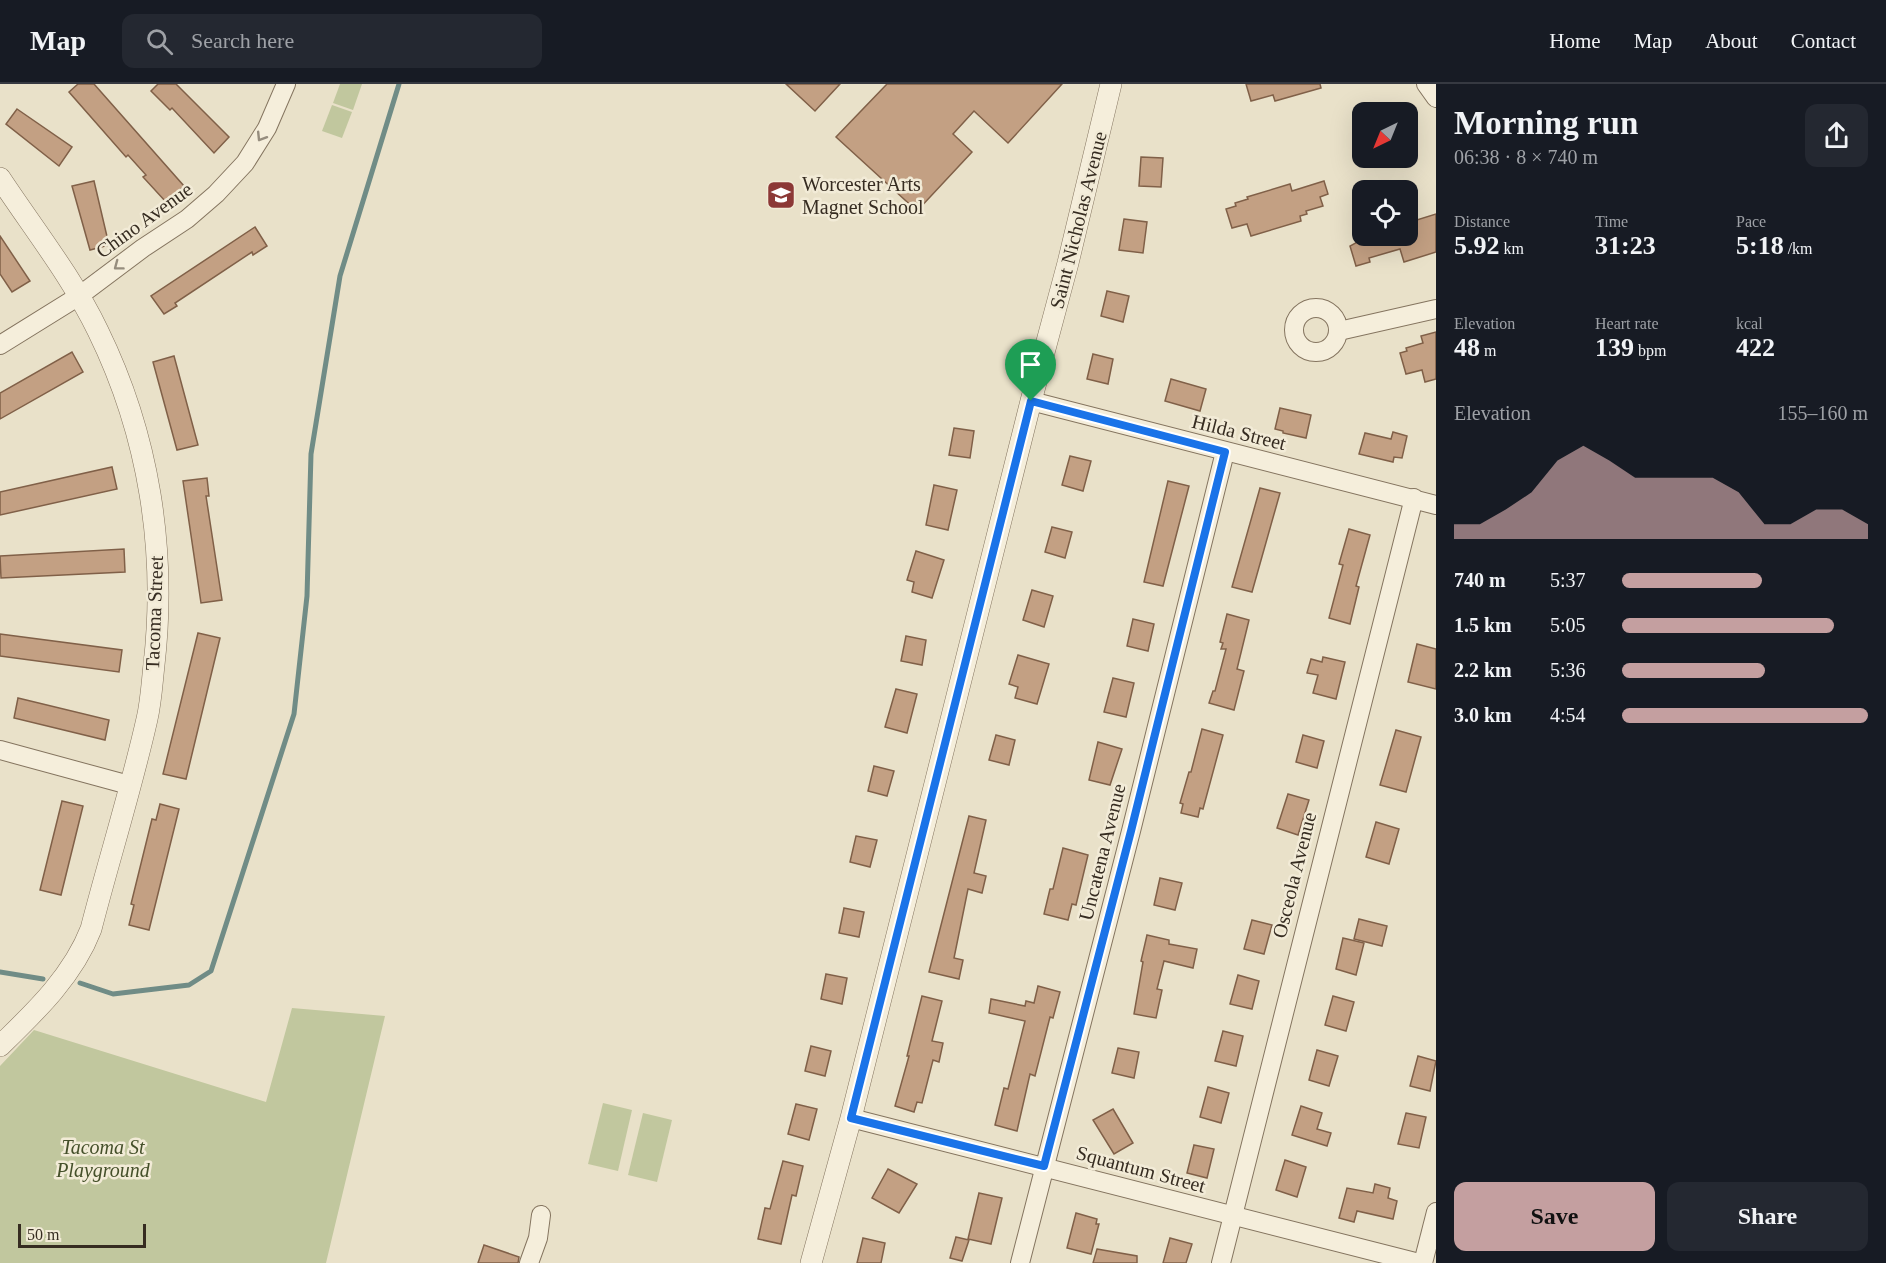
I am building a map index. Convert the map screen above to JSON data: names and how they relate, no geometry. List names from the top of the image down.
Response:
{
  "streets": {
    "street": [
      "Chino Avenue",
      "Saint Nicholas Avenue",
      "Hilda Street",
      "Tacoma Street",
      "Uncatena Avenue",
      "Osceola Avenue",
      "Squantum Street"
    ]
  },
  "crossings": [
    ["Chino Avenue", "Tacoma Street"],
    ["Saint Nicholas Avenue", "Hilda Street"],
    ["Saint Nicholas Avenue", "Squantum Street"],
    ["Hilda Street", "Uncatena Avenue"],
    ["Hilda Street", "Osceola Avenue"],
    ["Uncatena Avenue", "Squantum Street"],
    ["Osceola Avenue", "Squantum Street"]
  ],
  "one_way": ["Chino Avenue"],
  "parks": ["Tacoma St Playground"],
  "places": {
    "school or university": ["Worcester Arts Magnet School"]
  },
  "scale_bar": "50 m",
  "north": "bottom left",
  "page": {
    "header": "Map",
    "search": "Search here",
    "nav": [
      "Home",
      "Map",
      "About",
      "Contact"
    ],
    "heading": ["Morning run", "06:38 · 8 × 740 m"],
    "stats": [
      ["Distance", "5.92 km"],
      ["Time", "31:23"],
      ["Pace", "5:18 /km"],
      ["Elevation", "48 m"],
      ["Heart rate", "139 bpm"],
      ["kcal", "422"]
    ],
    "chart": ["Elevation", "155–160 m"],
    "list": [
      {
        "name": "740 m",
        "note": "5:37"
      },
      {
        "name": "1.5 km",
        "note": "5:05"
      },
      {
        "name": "2.2 km",
        "note": "5:36"
      },
      {
        "name": "3.0 km",
        "note": "4:54"
      }
    ],
    "buttons": ["Save", "Share"],
    "scale": "50 m"
  }
}
